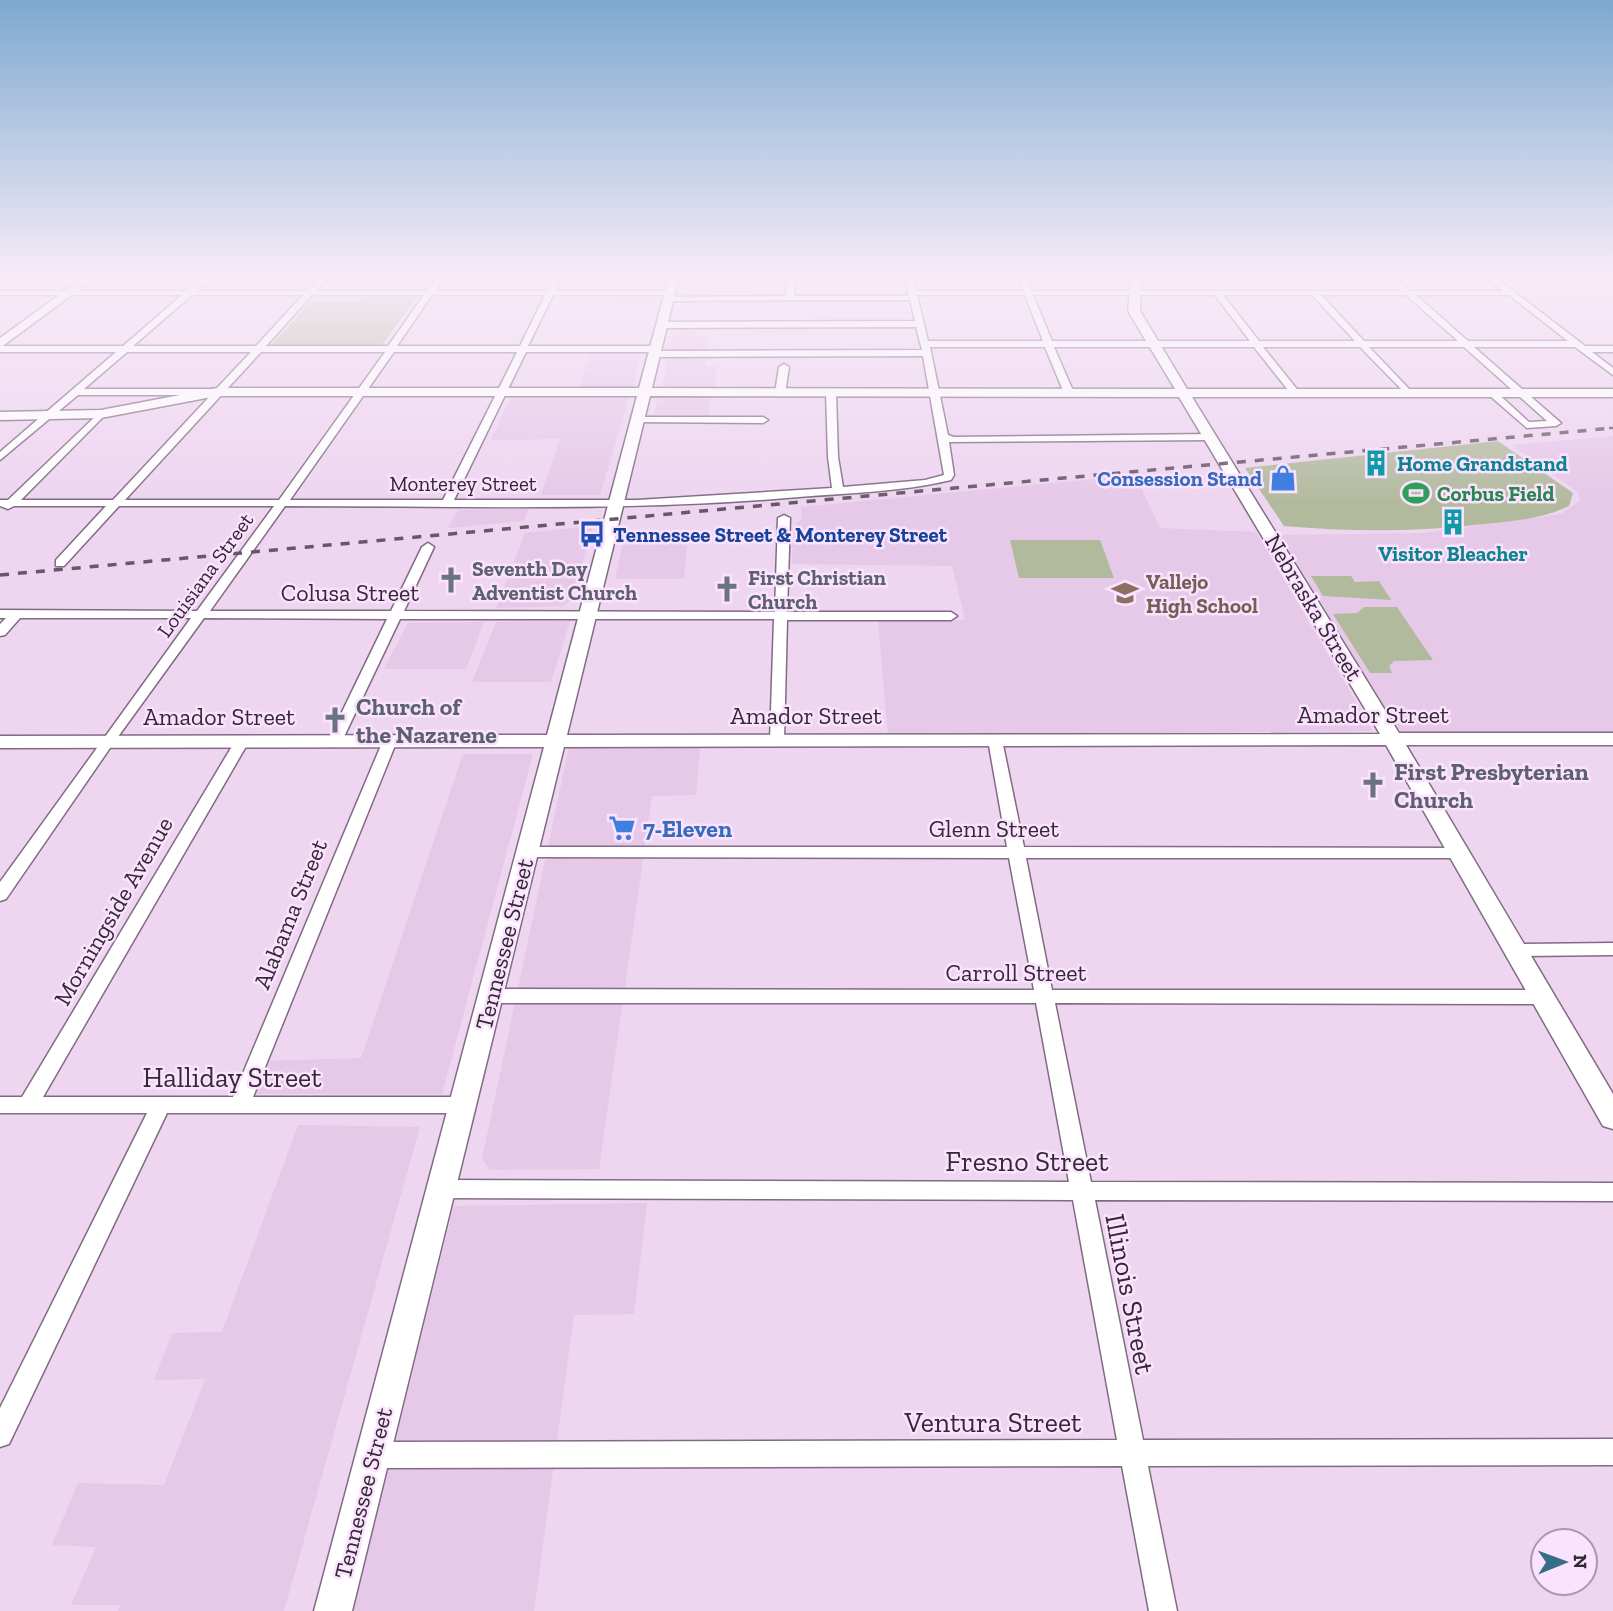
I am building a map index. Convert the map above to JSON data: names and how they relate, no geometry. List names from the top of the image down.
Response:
{
  "streets": {
    "main road": ["Nebraska Street", "Amador Street", "Tennessee Street"],
    "street": [
      "Monterey Street",
      "Louisiana Street",
      "Colusa Street",
      "Glenn Street",
      "Morningside Avenue",
      "Alabama Street",
      "Carroll Street",
      "Halliday Street",
      "Fresno Street",
      "Illinois Street",
      "Ventura Street"
    ]
  },
  "crossings": [
    ["Monterey Street", "Louisiana Street"],
    ["Monterey Street", "Tennessee Street"],
    ["Louisiana Street", "Colusa Street"],
    ["Louisiana Street", "Amador Street"],
    ["Colusa Street", "Tennessee Street"],
    ["Nebraska Street", "Amador Street"],
    ["Nebraska Street", "Glenn Street"],
    ["Nebraska Street", "Carroll Street"],
    ["Amador Street", "Morningside Avenue"],
    ["Amador Street", "Alabama Street"],
    ["Amador Street", "Tennessee Street"],
    ["Amador Street", "Illinois Street"],
    ["Glenn Street", "Tennessee Street"],
    ["Glenn Street", "Illinois Street"],
    ["Morningside Avenue", "Halliday Street"],
    ["Alabama Street", "Halliday Street"],
    ["Tennessee Street", "Carroll Street"],
    ["Tennessee Street", "Halliday Street"],
    ["Tennessee Street", "Fresno Street"],
    ["Tennessee Street", "Ventura Street"],
    ["Carroll Street", "Illinois Street"],
    ["Fresno Street", "Illinois Street"],
    ["Illinois Street", "Ventura Street"]
  ],
  "places": {
    "building": ["Home Grandstand", "Visitor Bleacher"],
    "shop": ["Consession Stand"],
    "sports": ["Corbus Field"],
    "bus stop": ["Tennessee Street & Monterey Street"],
    "church": [
      "Seventh Day Adventist Church",
      "First Christian Church",
      "Church of the Nazarene",
      "First Presbyterian Church"
    ],
    "school or university": ["Vallejo High School"],
    "supermarket": ["7-Eleven"]
  },
  "north": "right"
}
